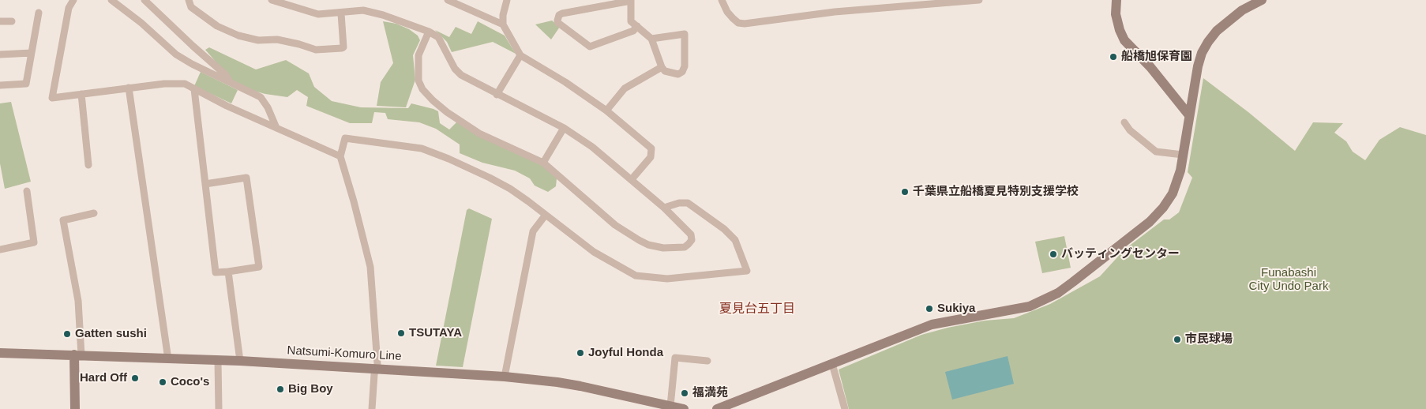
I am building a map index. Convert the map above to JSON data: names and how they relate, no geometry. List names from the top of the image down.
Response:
{
  "streets": {
    "street": ["Natsumi-Komuro Line"]
  },
  "districts": ["夏見台五丁目"],
  "parks": ["Funabashi City Undo Park"],
  "places": [
    "船橋旭保育園",
    "千葉県立船橋夏見特別支援学校",
    "バッティングセンター",
    "Sukiya",
    "TSUTAYA",
    "Gatten sushi",
    "市民球場",
    "Joyful Honda",
    "Hard Off",
    "Coco's",
    "Big Boy",
    "福満苑"
  ]
}
